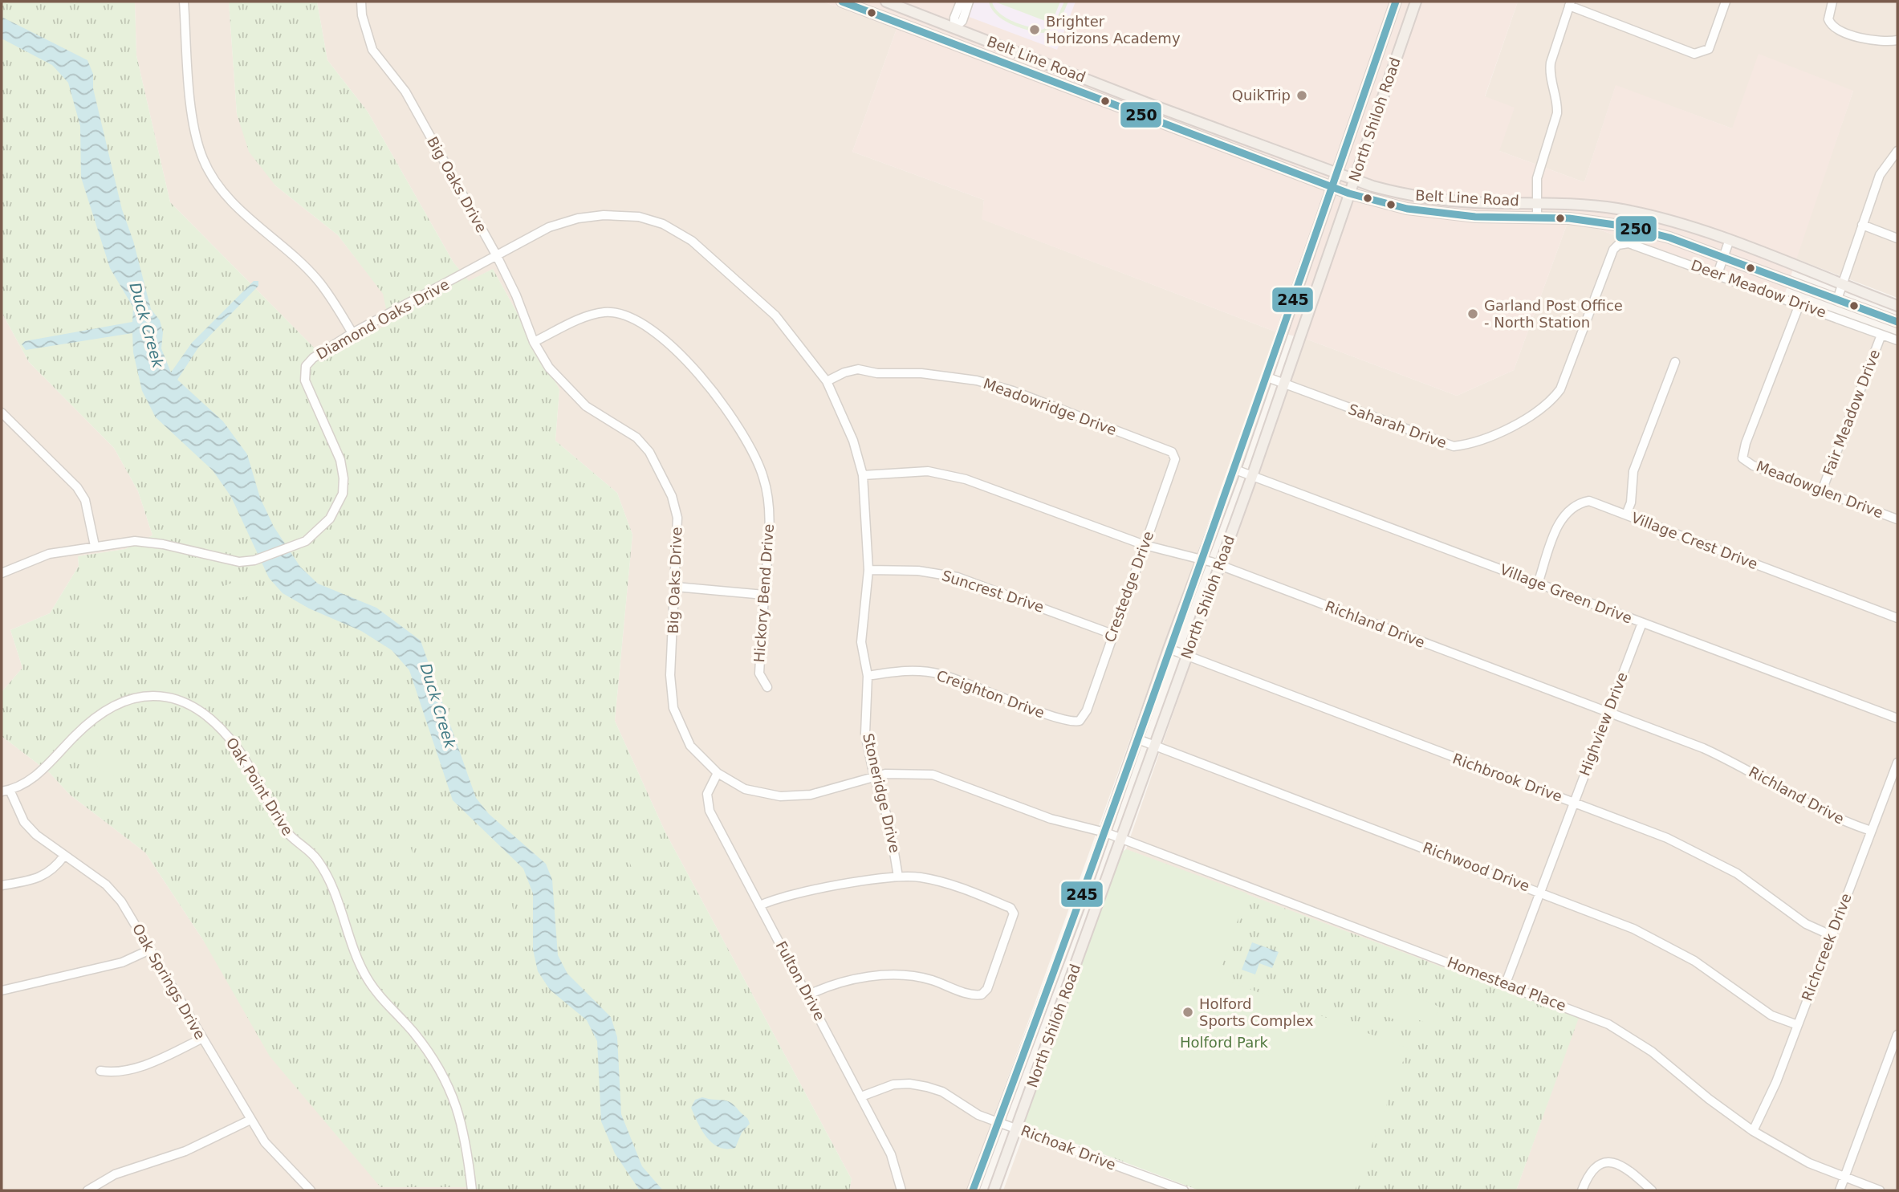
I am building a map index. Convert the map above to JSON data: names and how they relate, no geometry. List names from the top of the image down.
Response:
{
  "streets": {
    "main road": ["Belt Line Road", "North Shiloh Road"],
    "street": [
      "Big Oaks Drive",
      "Deer Meadow Drive",
      "Diamond Oaks Drive",
      "Meadowridge Drive",
      "Fair Meadow Drive",
      "Saharah Drive",
      "Meadowglen Drive",
      "Village Crest Drive",
      "Crestedge Drive",
      "Suncrest Drive",
      "Hickory Bend Drive",
      "Village Green Drive",
      "Richland Drive",
      "Creighton Drive",
      "Highview Drive",
      "Richbrook Drive",
      "Oak Point Drive",
      "Stoneridge Drive",
      "Richwood Drive",
      "Richcreek Drive",
      "Fulton Drive",
      "Oak Springs Drive",
      "Homestead Place",
      "Richoak Drive"
    ]
  },
  "crossings": [
    ["Belt Line Road", "North Shiloh Road"],
    ["North Shiloh Road", "Big Oaks Drive"],
    ["North Shiloh Road", "Saharah Drive"],
    ["North Shiloh Road", "Village Green Drive"],
    ["North Shiloh Road", "Richland Drive"],
    ["North Shiloh Road", "Richbrook Drive"],
    ["North Shiloh Road", "Richwood Drive"],
    ["North Shiloh Road", "Homestead Place"],
    ["North Shiloh Road", "Richoak Drive"],
    ["Big Oaks Drive", "Diamond Oaks Drive"],
    ["Big Oaks Drive", "Hickory Bend Drive"],
    ["Big Oaks Drive", "Stoneridge Drive"],
    ["Big Oaks Drive", "Fulton Drive"],
    ["Big Oaks Drive", "Homestead Place"],
    ["Deer Meadow Drive", "Fair Meadow Drive"],
    ["Deer Meadow Drive", "Saharah Drive"],
    ["Deer Meadow Drive", "Meadowglen Drive"],
    ["Diamond Oaks Drive", "Stoneridge Drive"],
    ["Meadowridge Drive", "Crestedge Drive"],
    ["Meadowridge Drive", "Stoneridge Drive"],
    ["Fair Meadow Drive", "Meadowglen Drive"],
    ["Village Crest Drive", "Village Green Drive"],
    ["Crestedge Drive", "Suncrest Drive"],
    ["Crestedge Drive", "Richland Drive"],
    ["Crestedge Drive", "Creighton Drive"],
    ["Suncrest Drive", "Stoneridge Drive"],
    ["Village Green Drive", "Highview Drive"],
    ["Richland Drive", "Highview Drive"],
    ["Richland Drive", "Stoneridge Drive"],
    ["Richland Drive", "Richcreek Drive"],
    ["Creighton Drive", "Stoneridge Drive"],
    ["Highview Drive", "Richbrook Drive"],
    ["Highview Drive", "Richwood Drive"],
    ["Highview Drive", "Homestead Place"],
    ["Richbrook Drive", "Richcreek Drive"],
    ["Oak Point Drive", "Oak Springs Drive"],
    ["Richwood Drive", "Richcreek Drive"],
    ["Richcreek Drive", "Homestead Place"],
    ["Fulton Drive", "Richoak Drive"]
  ],
  "water": ["Duck Creek"],
  "parks": ["Holford Park"],
  "places": [
    "Brighter Horizons Academy",
    "QuikTrip",
    "Garland Post Office - North Station",
    "Holford Sports Complex"
  ],
  "lines": ["transit line 245", "transit line 250"]
}
